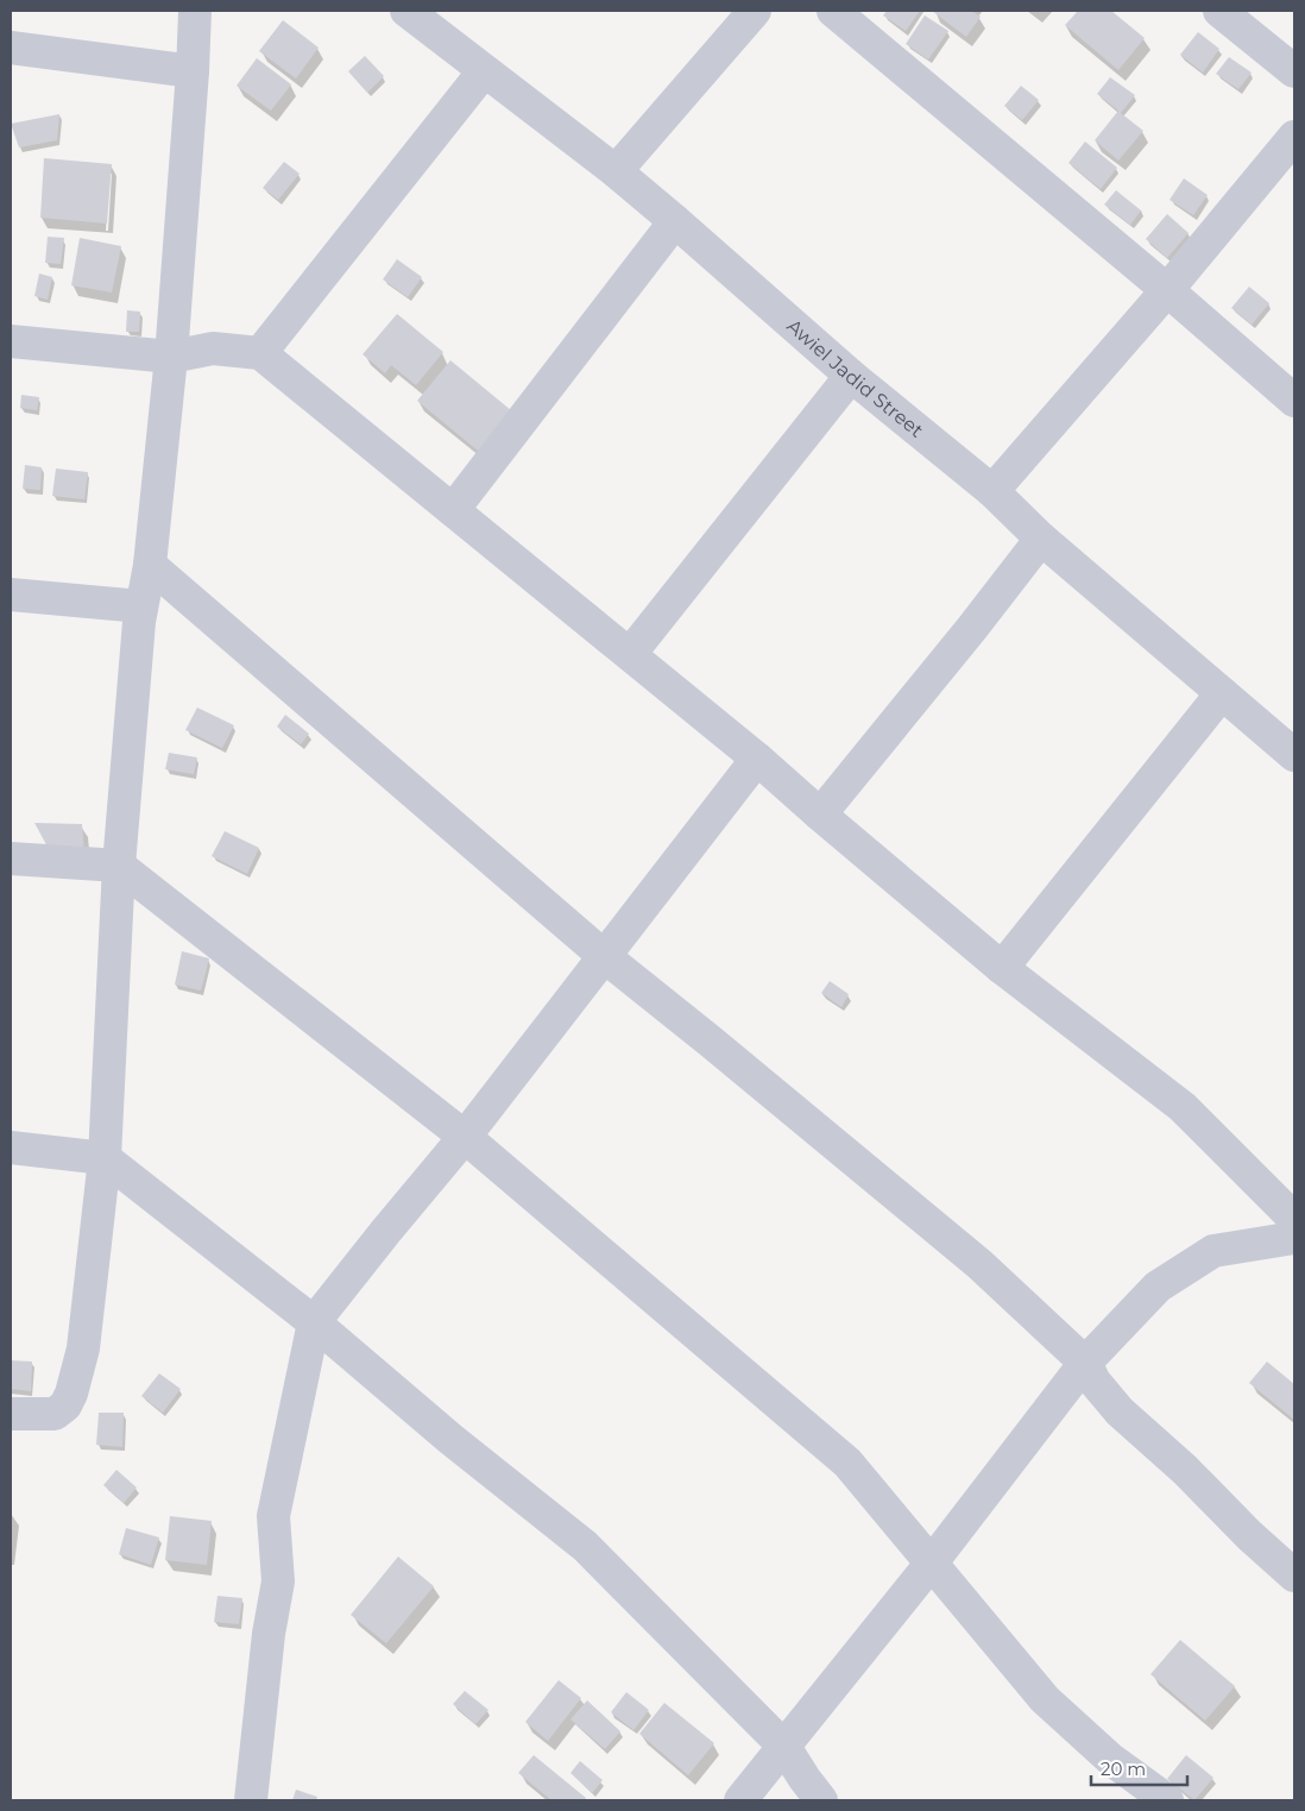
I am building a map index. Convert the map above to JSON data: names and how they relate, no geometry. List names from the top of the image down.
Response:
{
  "streets": {
    "street": ["Awiel Jadid Street"]
  },
  "scale_bar": "20 m"
}
